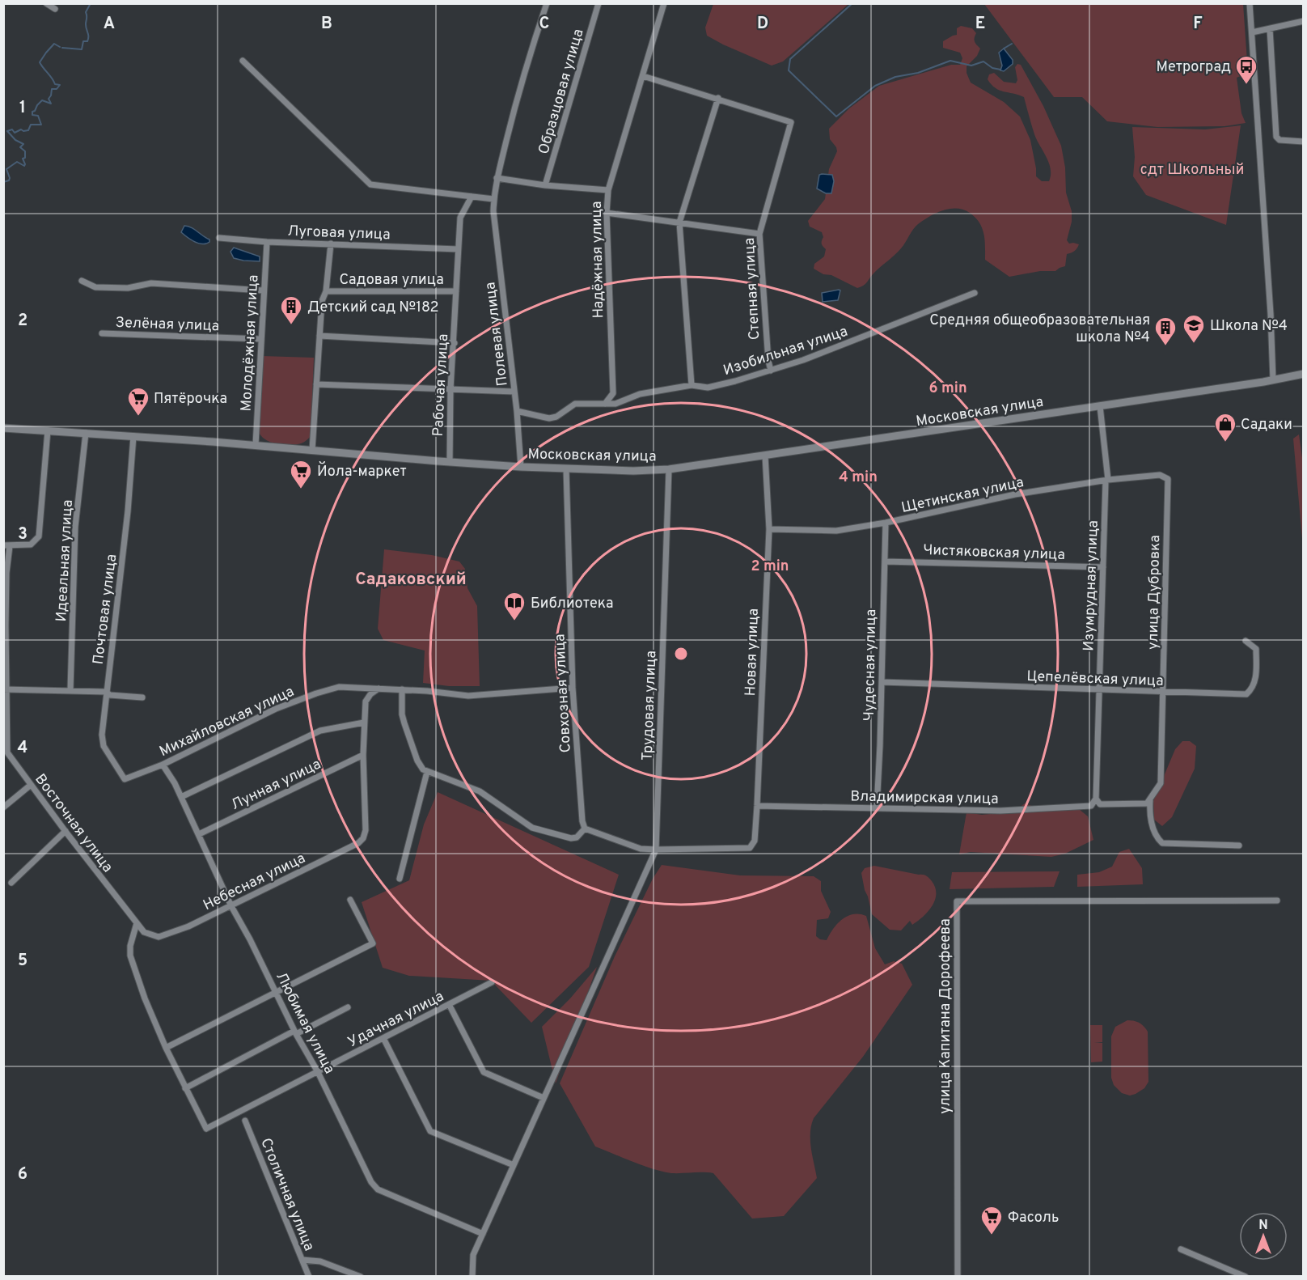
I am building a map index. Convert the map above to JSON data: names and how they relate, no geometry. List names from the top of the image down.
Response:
{
  "streets": {
    "main road": ["Московская улица"],
    "street": [
      "Образцовая улица",
      "Луговая улица",
      "Надёжная улица",
      "Садовая улица",
      "Степная улица",
      "Зелёная улица",
      "Полевая улица",
      "Молодёжная улица",
      "Изобильная улица",
      "Рабочая улица",
      "Щетинская улица",
      "Чистяковская улица",
      "Идеальная улица",
      "Изумрудная улица",
      "улица Дубровка",
      "Почтовая улица",
      "Новая улица",
      "Чудесная улица",
      "Цепелёвская улица",
      "Совхозная улица",
      "Трудовая улица",
      "Михайловская улица",
      "Лунная улица",
      "Владимирская улица",
      "Восточная улица",
      "Небесная улица",
      "улица Капитана Дорофеева",
      "Удачная улица",
      "Любимая улица",
      "Столичная улица"
    ]
  },
  "crossings": [
    ["Луговая улица", "Молодёжная улица"],
    ["Луговая улица", "Рабочая улица"],
    ["Надёжная улица", "Изобильная улица"],
    ["Садовая улица", "Рабочая улица"],
    ["Степная улица", "Изобильная улица"],
    ["Зелёная улица", "Молодёжная улица"],
    ["Полевая улица", "Изобильная улица"],
    ["Полевая улица", "Московская улица"],
    ["Молодёжная улица", "Московская улица"],
    ["Рабочая улица", "Московская улица"],
    ["Московская улица", "Идеальная улица"],
    ["Московская улица", "Изумрудная улица"],
    ["Московская улица", "Почтовая улица"],
    ["Московская улица", "Новая улица"],
    ["Московская улица", "Совхозная улица"],
    ["Московская улица", "Трудовая улица"],
    ["Щетинская улица", "Изумрудная улица"],
    ["Щетинская улица", "улица Дубровка"],
    ["Щетинская улица", "Новая улица"],
    ["Щетинская улица", "Чудесная улица"],
    ["Чистяковская улица", "Изумрудная улица"],
    ["Чистяковская улица", "Чудесная улица"],
    ["Изумрудная улица", "Цепелёвская улица"],
    ["Изумрудная улица", "Владимирская улица"],
    ["улица Дубровка", "Цепелёвская улица"],
    ["Почтовая улица", "Михайловская улица"],
    ["Новая улица", "Трудовая улица"],
    ["Новая улица", "Владимирская улица"],
    ["Чудесная улица", "Цепелёвская улица"],
    ["Чудесная улица", "Владимирская улица"],
    ["Совхозная улица", "Михайловская улица"],
    ["Михайловская улица", "Любимая улица"],
    ["Лунная улица", "Небесная улица"],
    ["Лунная улица", "Любимая улица"],
    ["Восточная улица", "Небесная улица"],
    ["Небесная улица", "Любимая улица"],
    ["Удачная улица", "Любимая улица"]
  ],
  "districts": ["Садаковский"],
  "parks": ["сдт Школьный"],
  "places": {
    "bus stop": ["Метроград"],
    "building": ["Детский сад №182", "Средняя общеобразовательная школа №4"],
    "school or university": ["Школа №4"],
    "supermarket": ["Пятёрочка", "Йола-маркет", "Фасоль"],
    "shop": ["Садаки"],
    "library": ["Библиотека"]
  },
  "north": "top",
  "grid": {
    "columns": [
      "A",
      "B",
      "C",
      "D",
      "E",
      "F"
    ],
    "rows": [
      "1",
      "2",
      "3",
      "4",
      "5",
      "6"
    ]
  },
  "rings": ["6 min", "4 min", "2 min"]
}
